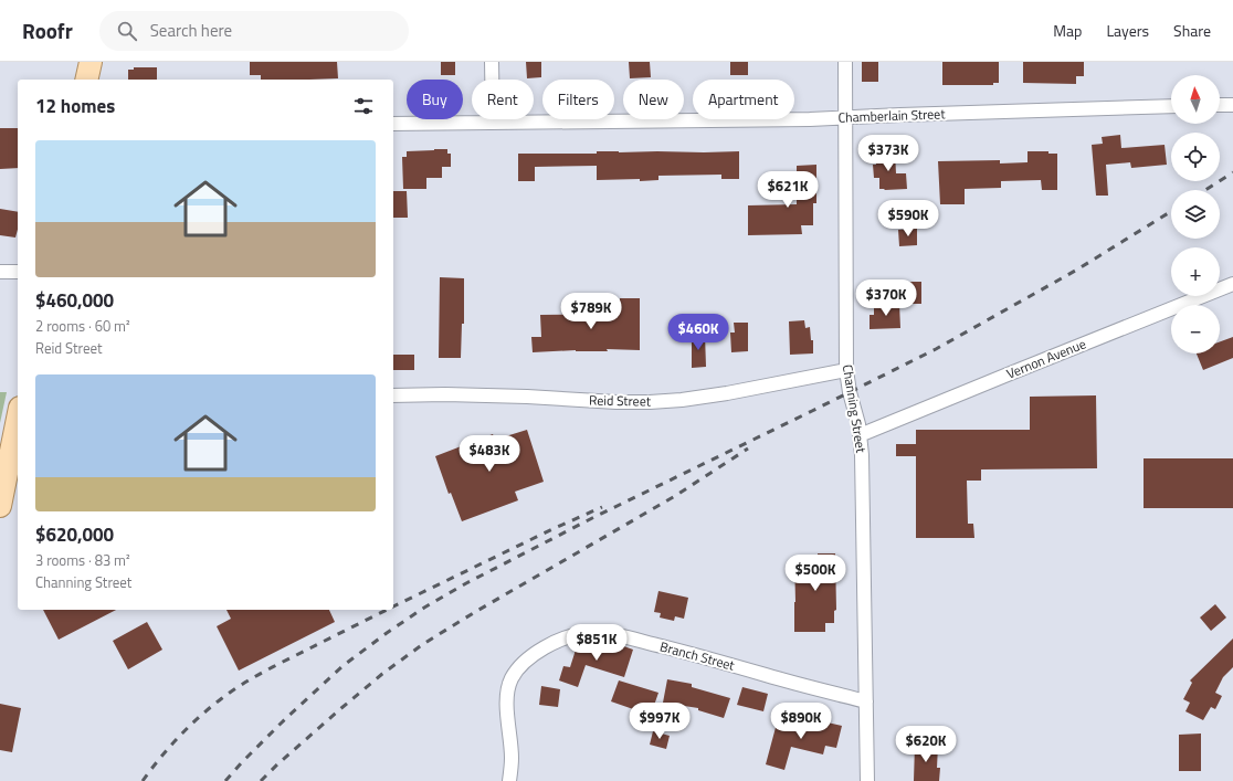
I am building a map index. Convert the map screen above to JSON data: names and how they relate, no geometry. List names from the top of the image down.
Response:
{
  "streets": {
    "street": [
      "Chamberlain Street",
      "Vernon Avenue",
      "Reid Street",
      "Channing Street",
      "Branch Street"
    ]
  },
  "crossings": [
    ["Chamberlain Street", "Channing Street"],
    ["Vernon Avenue", "Channing Street"],
    ["Reid Street", "Channing Street"],
    ["Channing Street", "Branch Street"]
  ],
  "north": "top",
  "page": {
    "header": "Roofr",
    "search": "Search here",
    "nav": ["Map", "Layers", "Share"],
    "map_buttons": ["+", "−"],
    "chip": [
      "Buy",
      "Rent",
      "Filters",
      "New",
      "Apartment"
    ],
    "heading": "12 homes",
    "list": [
      {
        "name": "$460,000",
        "note": "2 rooms · 60 m² · Reid Street"
      },
      {
        "name": "$620,000",
        "note": "3 rooms · 83 m² · Channing Street"
      }
    ],
    "price": [
      "$373K",
      "$621K",
      "$590K",
      "$370K",
      "$789K",
      "$460K",
      "$483K",
      "$500K",
      "$851K",
      "$997K",
      "$890K",
      "$620K"
    ]
  }
}
